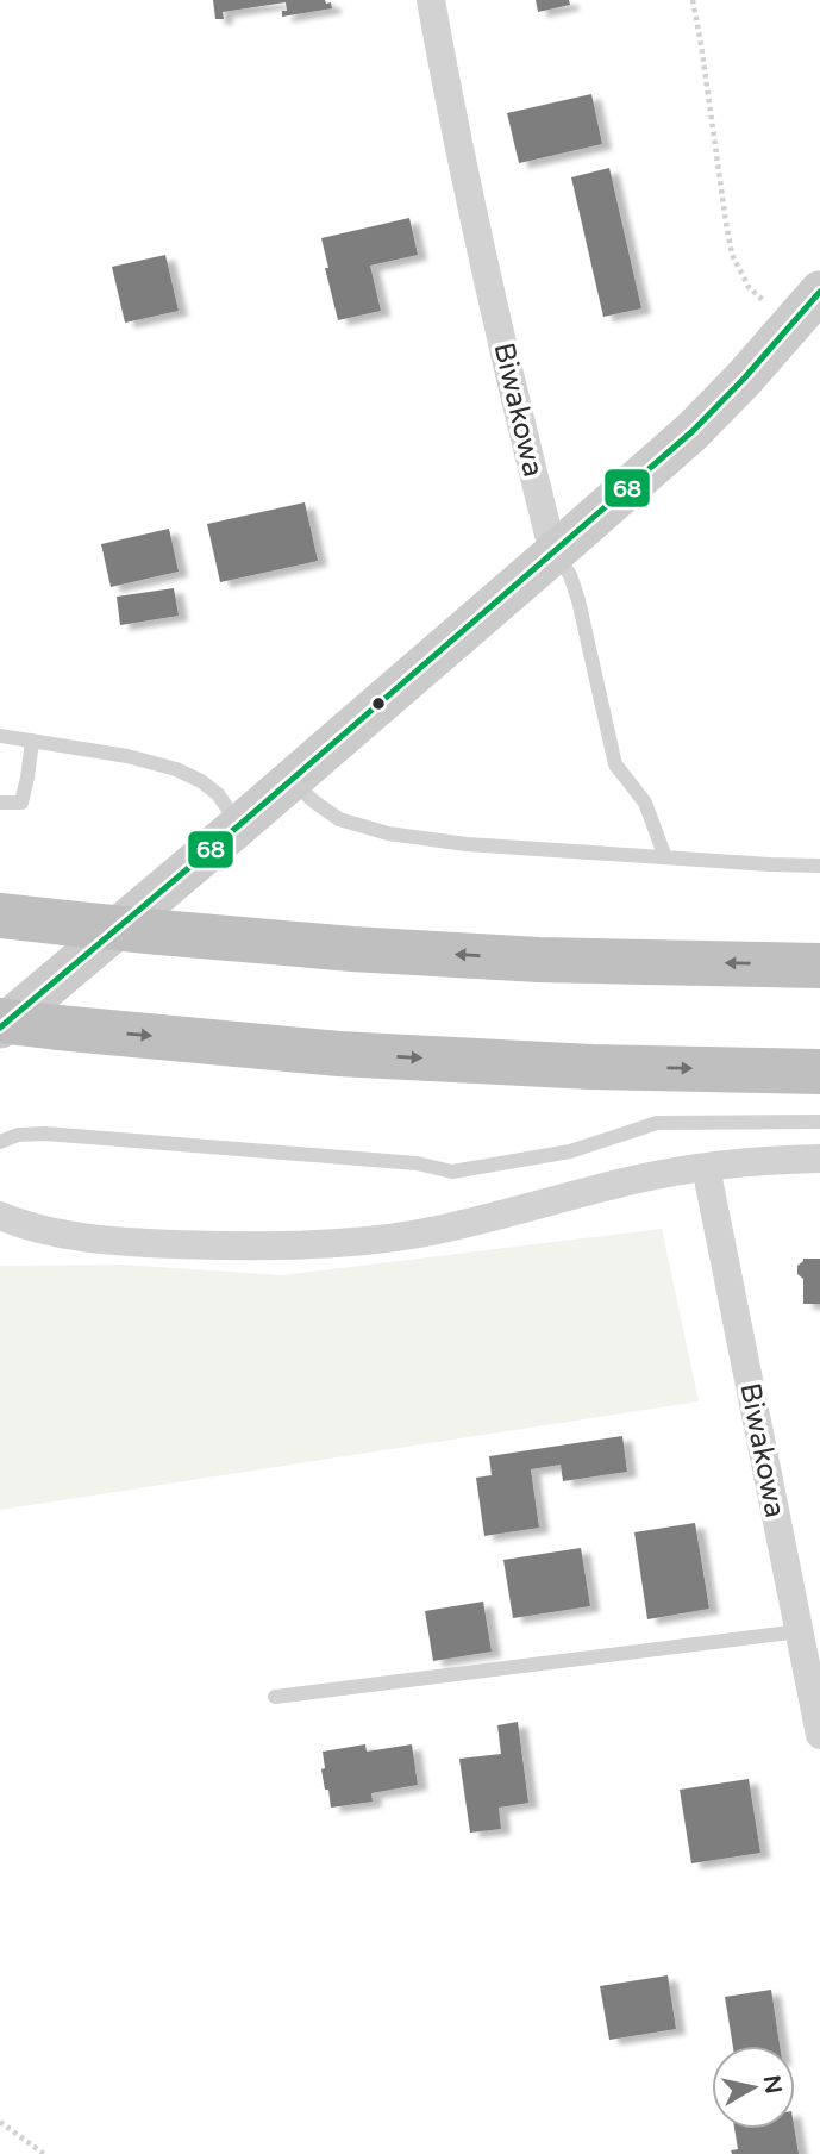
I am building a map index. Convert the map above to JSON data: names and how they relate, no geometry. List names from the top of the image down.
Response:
{
  "streets": {
    "street": ["Biwakowa"]
  },
  "lines": ["transit line 68"],
  "north": "right"
}
